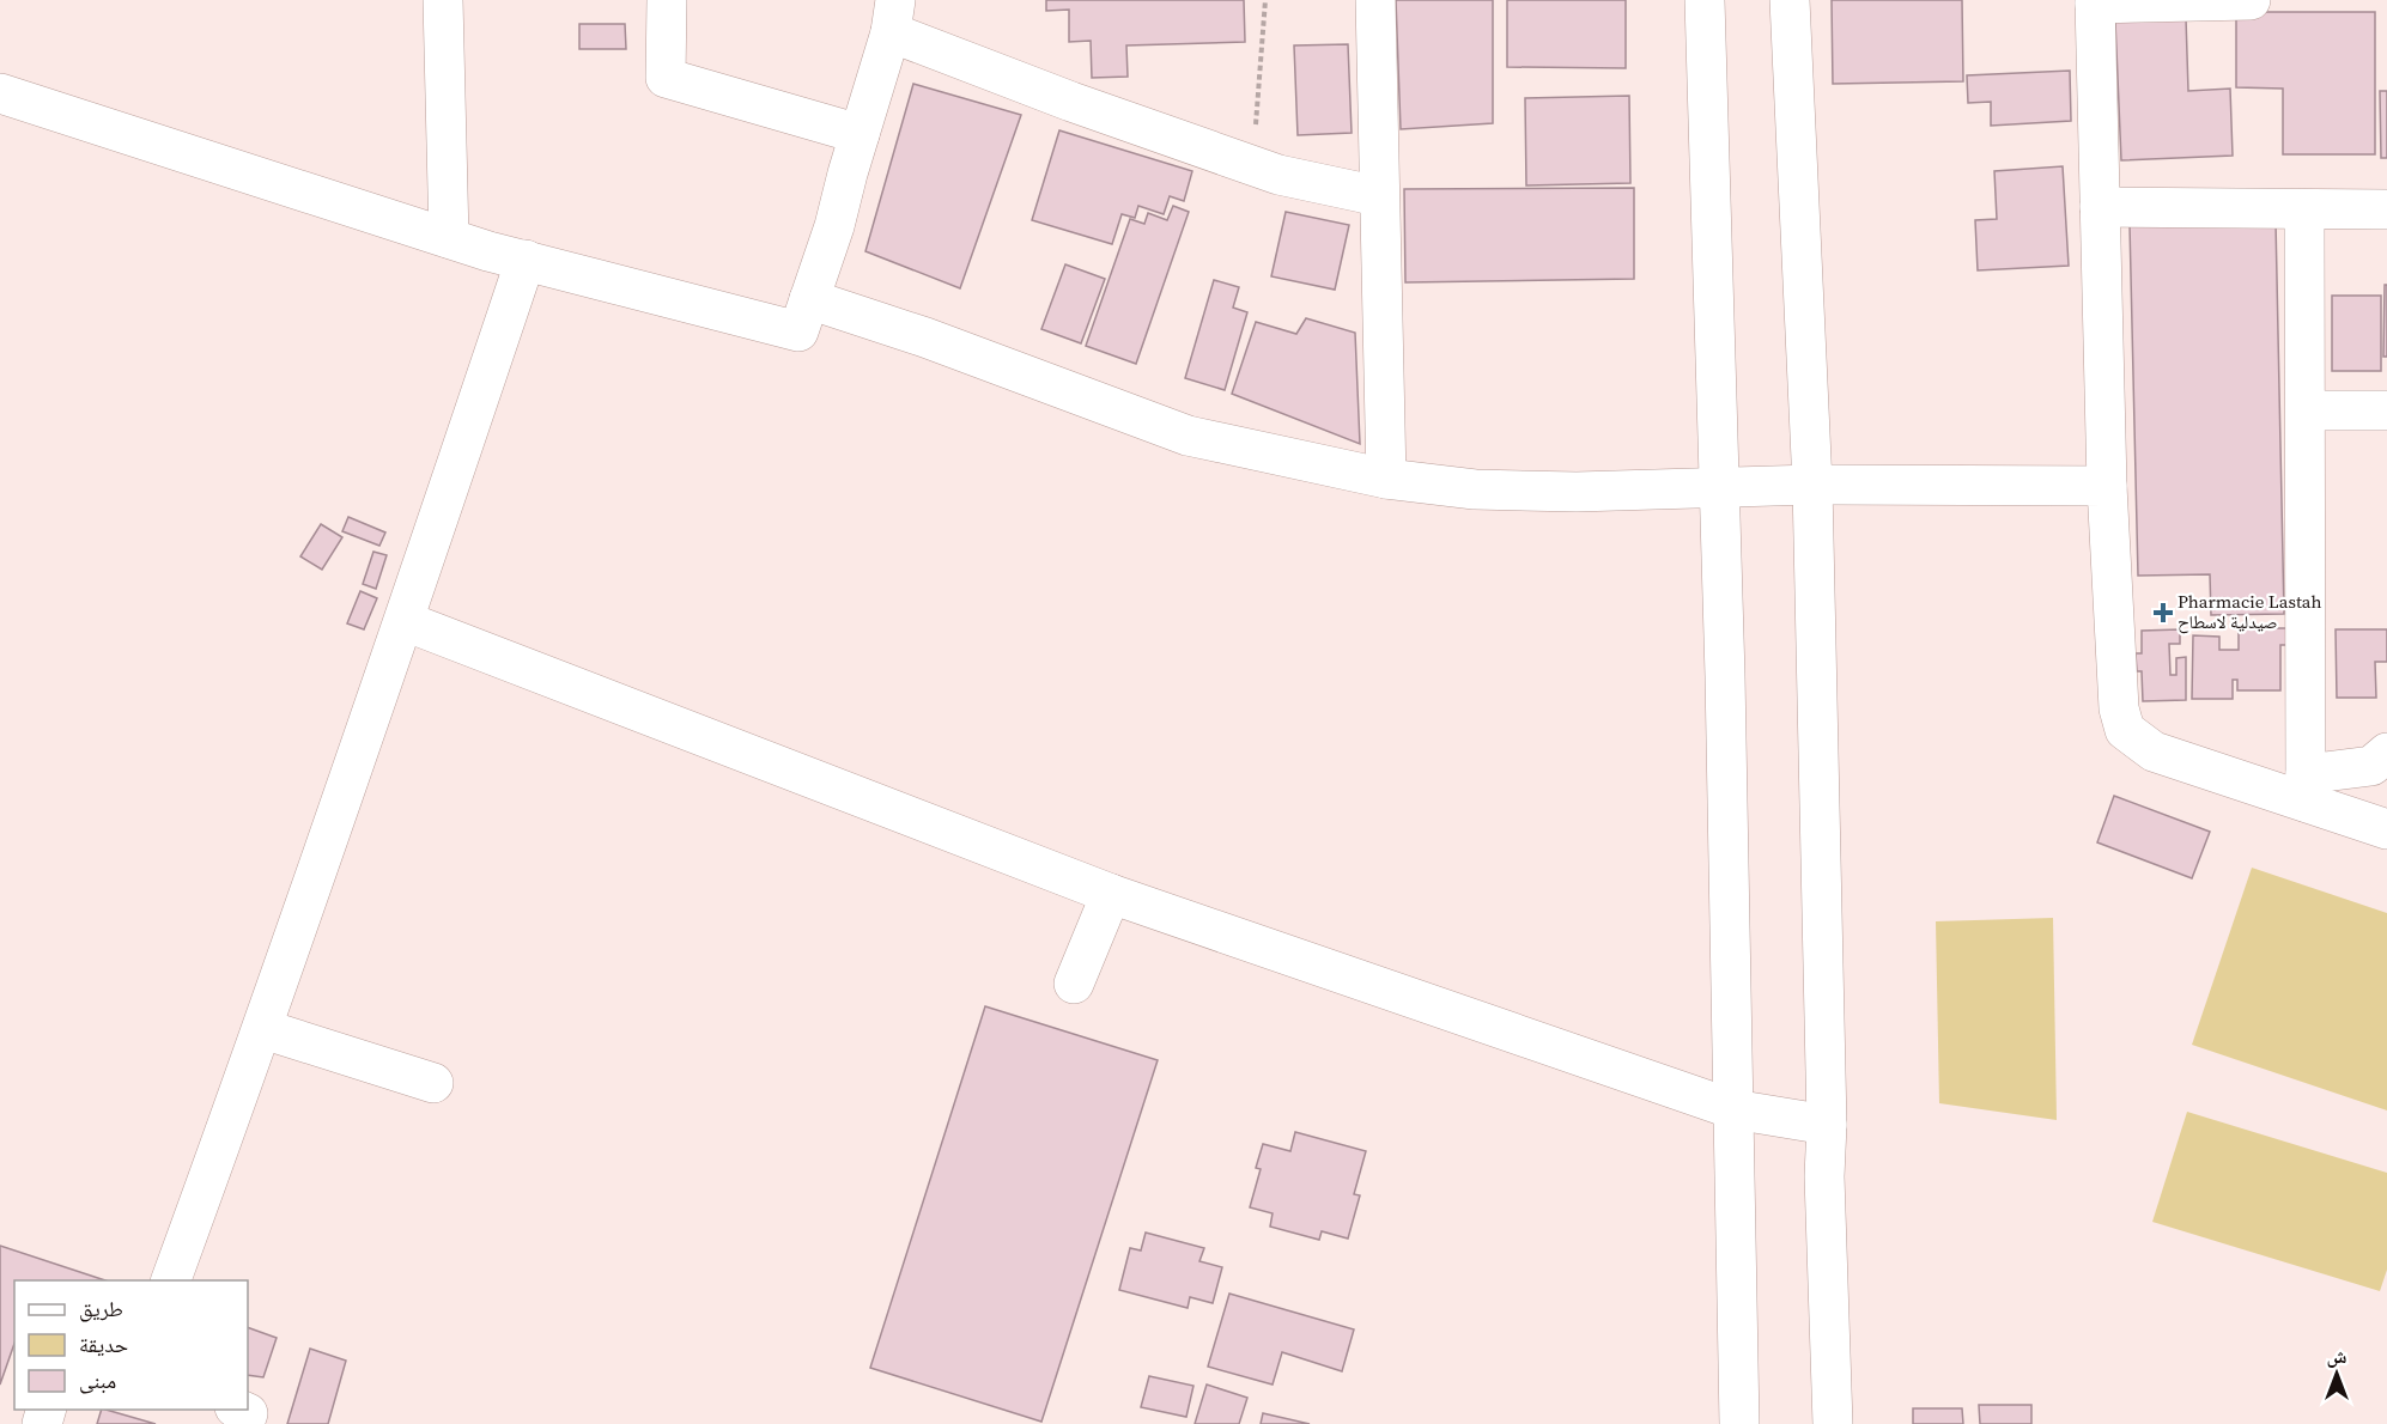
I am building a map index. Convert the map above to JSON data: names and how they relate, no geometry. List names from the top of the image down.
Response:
{
  "places": {
    "health": ["Pharmacie Lastah صيدلية لاسطاح"]
  },
  "legend": ["طريق", "حديقة", "مبنى"],
  "north": "top"
}
